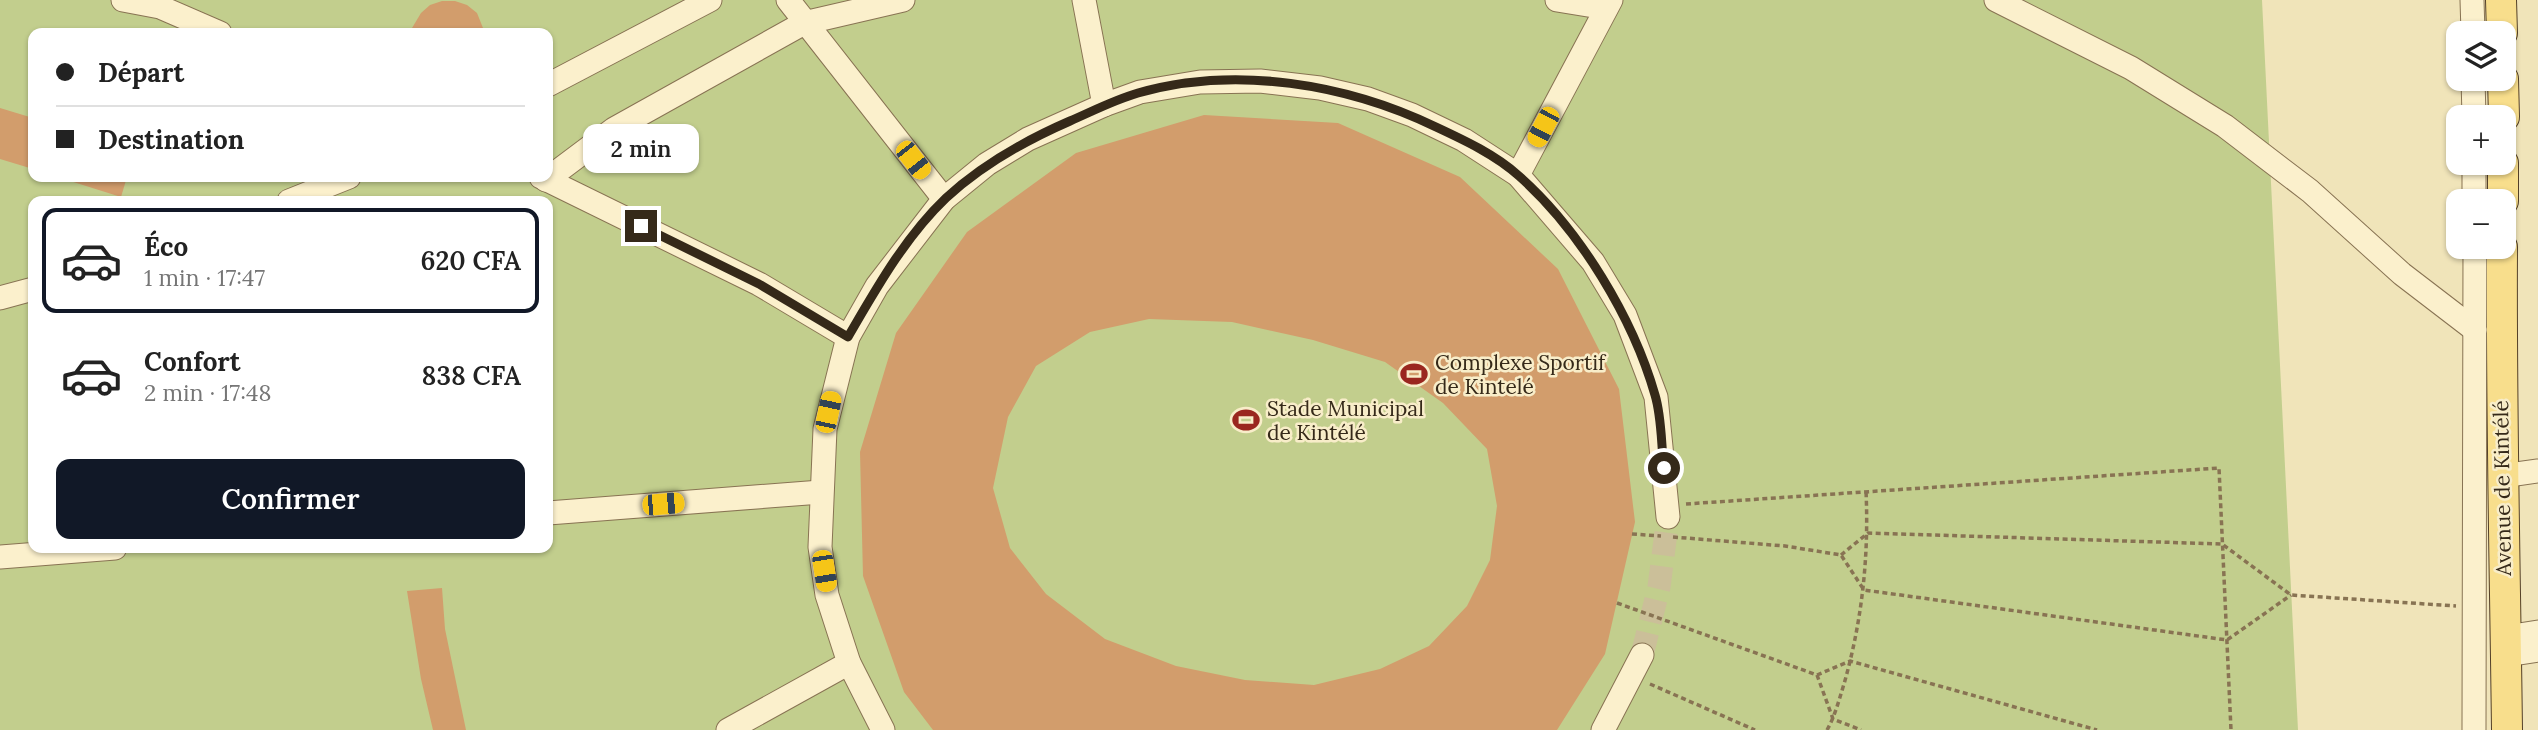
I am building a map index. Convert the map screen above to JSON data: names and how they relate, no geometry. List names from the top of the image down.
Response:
{
  "streets": {
    "main road": ["Avenue de Kintélé"]
  },
  "places": {
    "sports": ["Complexe Sportif de Kintelé", "Stade Municipal de Kintélé"]
  },
  "page": {
    "map_buttons": ["+", "−"],
    "banner": ["Départ", "Destination"],
    "bubble": "2 min",
    "list": [
      {
        "name": "Éco",
        "note": "1 min · 17:47",
        "value": "620 CFA"
      },
      {
        "name": "Confort",
        "note": "2 min · 17:48",
        "value": "838 CFA"
      }
    ],
    "buttons": "Confirmer"
  }
}
